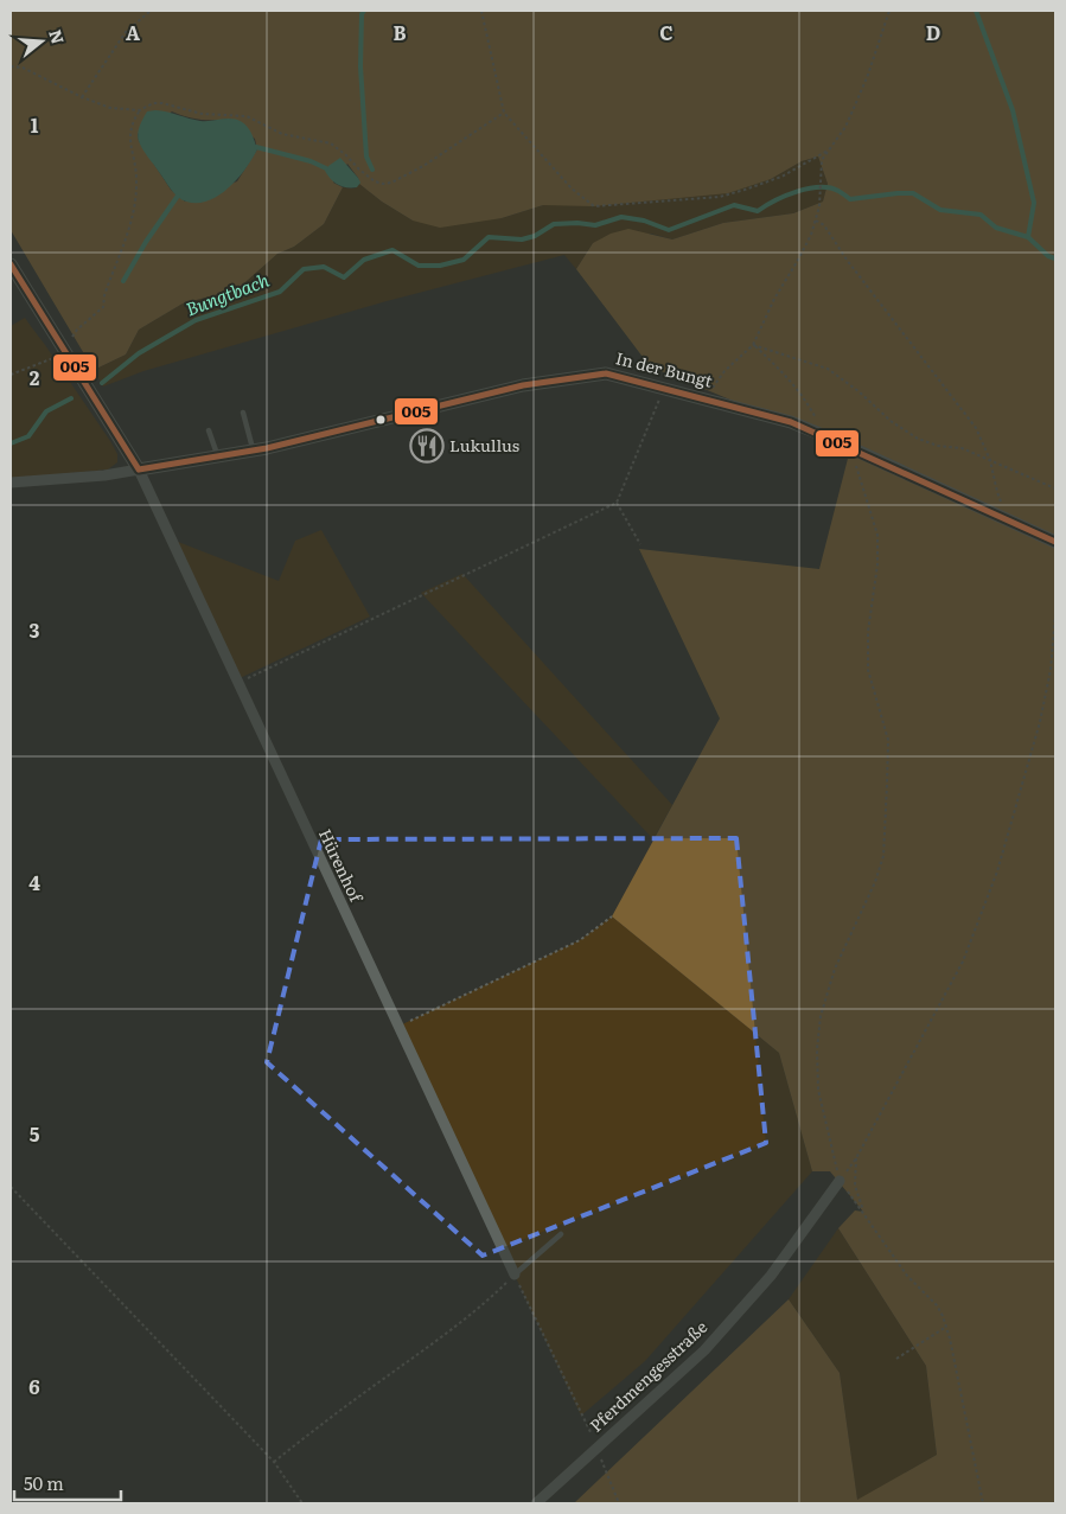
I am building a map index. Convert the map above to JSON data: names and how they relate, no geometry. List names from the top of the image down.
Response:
{
  "streets": {
    "street": ["In der Bungt", "Hürenhof", "Pferdmengesstraße"]
  },
  "crossings": [
    ["In der Bungt", "Hürenhof"]
  ],
  "water": ["Bungtbach"],
  "places": {
    "restaurant": ["Lukullus"]
  },
  "lines": ["transit line 005"],
  "scale_bar": "50 m",
  "north": "right",
  "grid": {
    "columns": [
      "A",
      "B",
      "C",
      "D"
    ],
    "rows": [
      "1",
      "2",
      "3",
      "4",
      "5",
      "6"
    ]
  }
}
